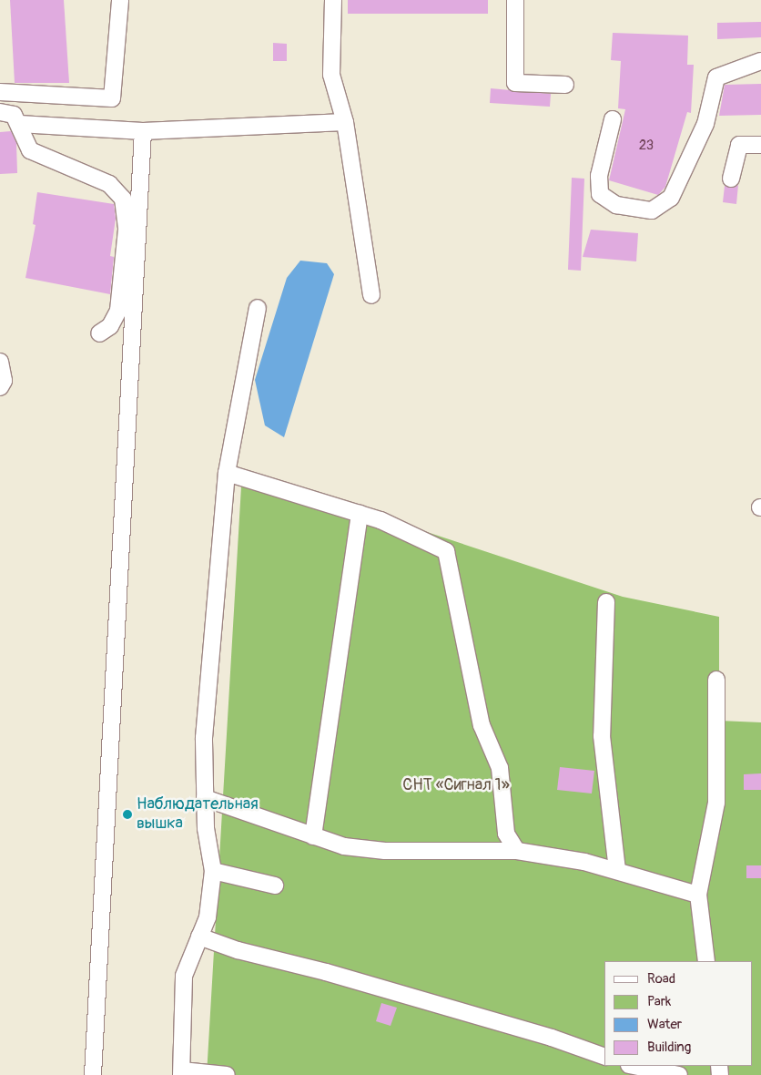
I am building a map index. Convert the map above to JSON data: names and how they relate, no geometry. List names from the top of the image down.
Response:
{
  "parks": ["СНТ «Сигнал 1»"],
  "places": ["Наблюдательная вышка"],
  "house_numbers": ["23"],
  "legend": [
    "Road",
    "Park",
    "Water",
    "Building"
  ]
}
